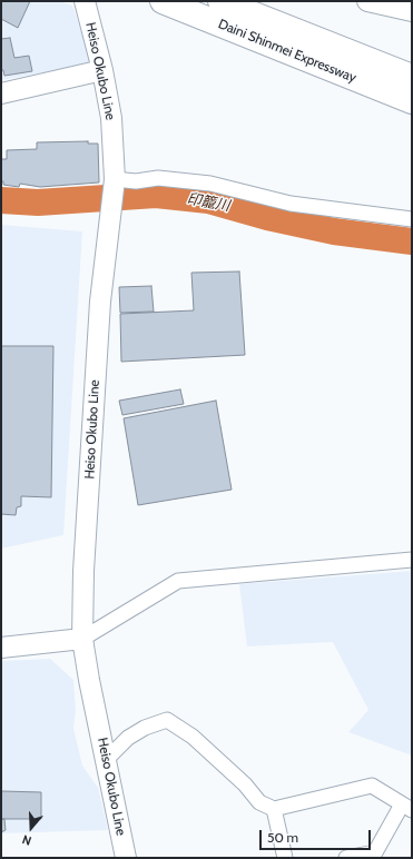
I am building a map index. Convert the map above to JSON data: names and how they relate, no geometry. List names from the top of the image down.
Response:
{
  "streets": {
    "highway": ["Daini Shinmei Expressway"],
    "main road": ["Heiso Okubo Line"]
  },
  "water": ["印籠川"],
  "scale_bar": "50 m",
  "north": "bottom"
}
